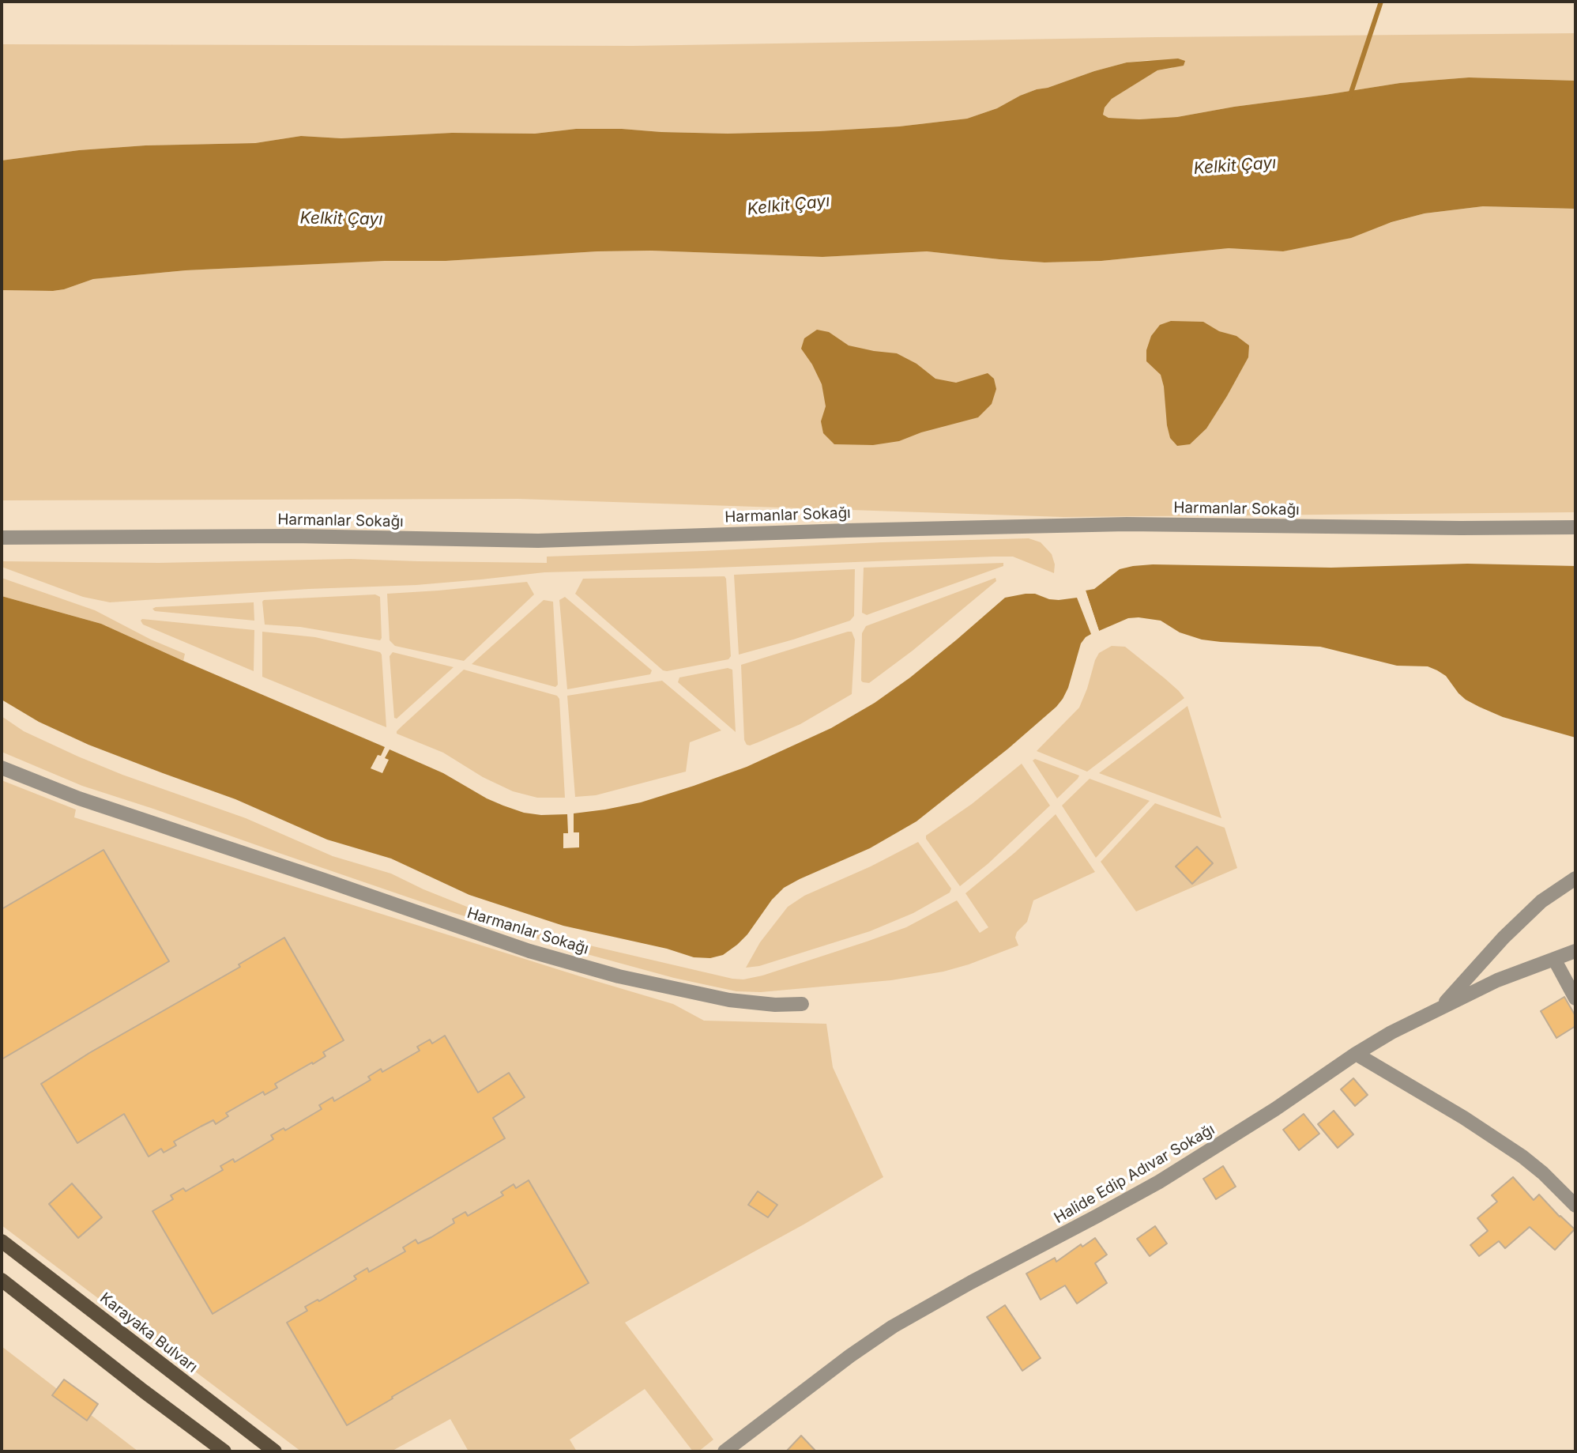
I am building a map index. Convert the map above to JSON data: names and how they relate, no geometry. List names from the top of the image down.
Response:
{
  "streets": {
    "main road": ["Karayaka Bulvarı"],
    "street": ["Harmanlar Sokağı", "Halide Edip Adıvar Sokağı"]
  },
  "water": ["Kelkit Çayı"]
}
